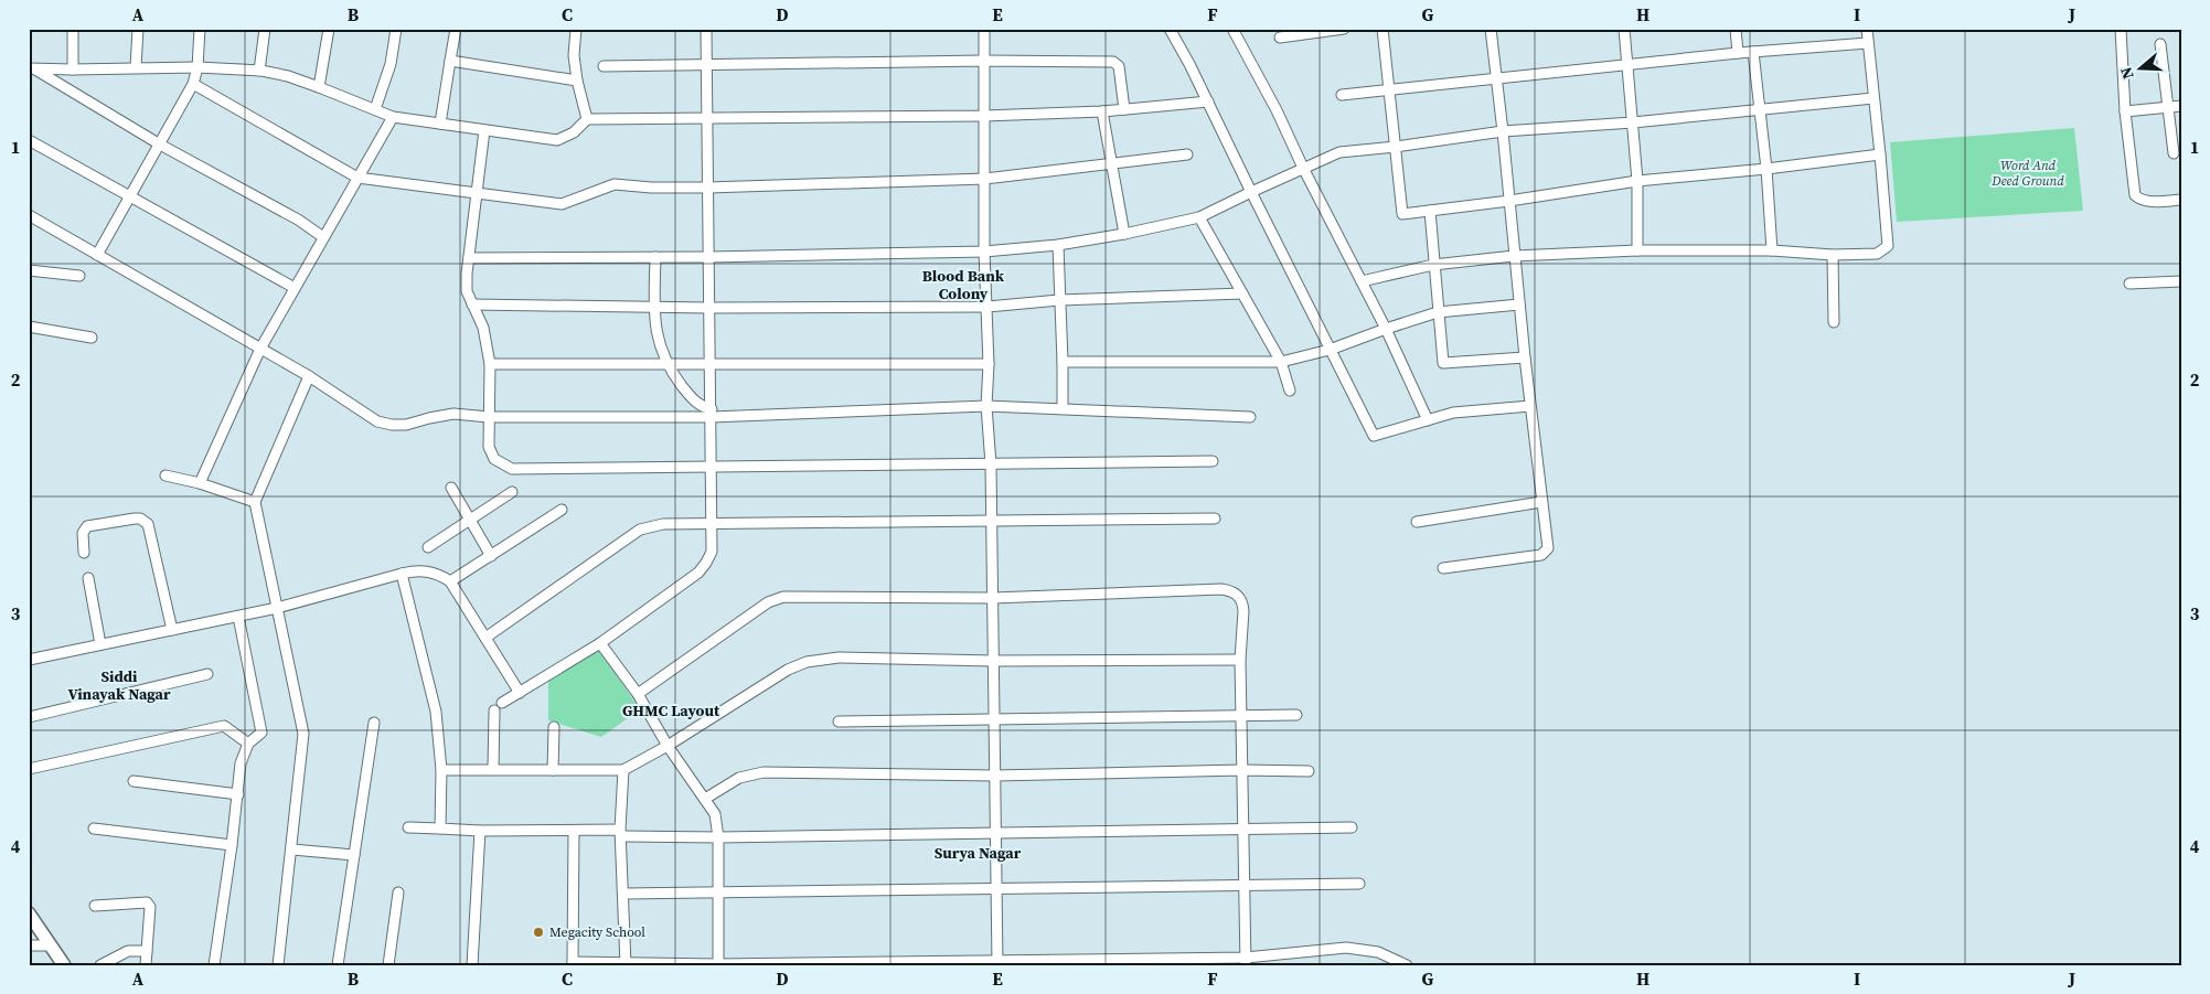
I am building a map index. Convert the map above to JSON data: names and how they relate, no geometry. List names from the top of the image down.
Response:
{
  "districts": [
    "Blood Bank Colony",
    "Siddi Vinayak Nagar",
    "GHMC Layout",
    "Surya Nagar"
  ],
  "parks": ["Word And Deed Ground"],
  "places": ["Megacity School"],
  "north": "left",
  "grid": {
    "columns": [
      "A",
      "B",
      "C",
      "D",
      "E",
      "F",
      "G",
      "H",
      "I",
      "J"
    ],
    "rows": [
      "1",
      "2",
      "3",
      "4"
    ]
  }
}
